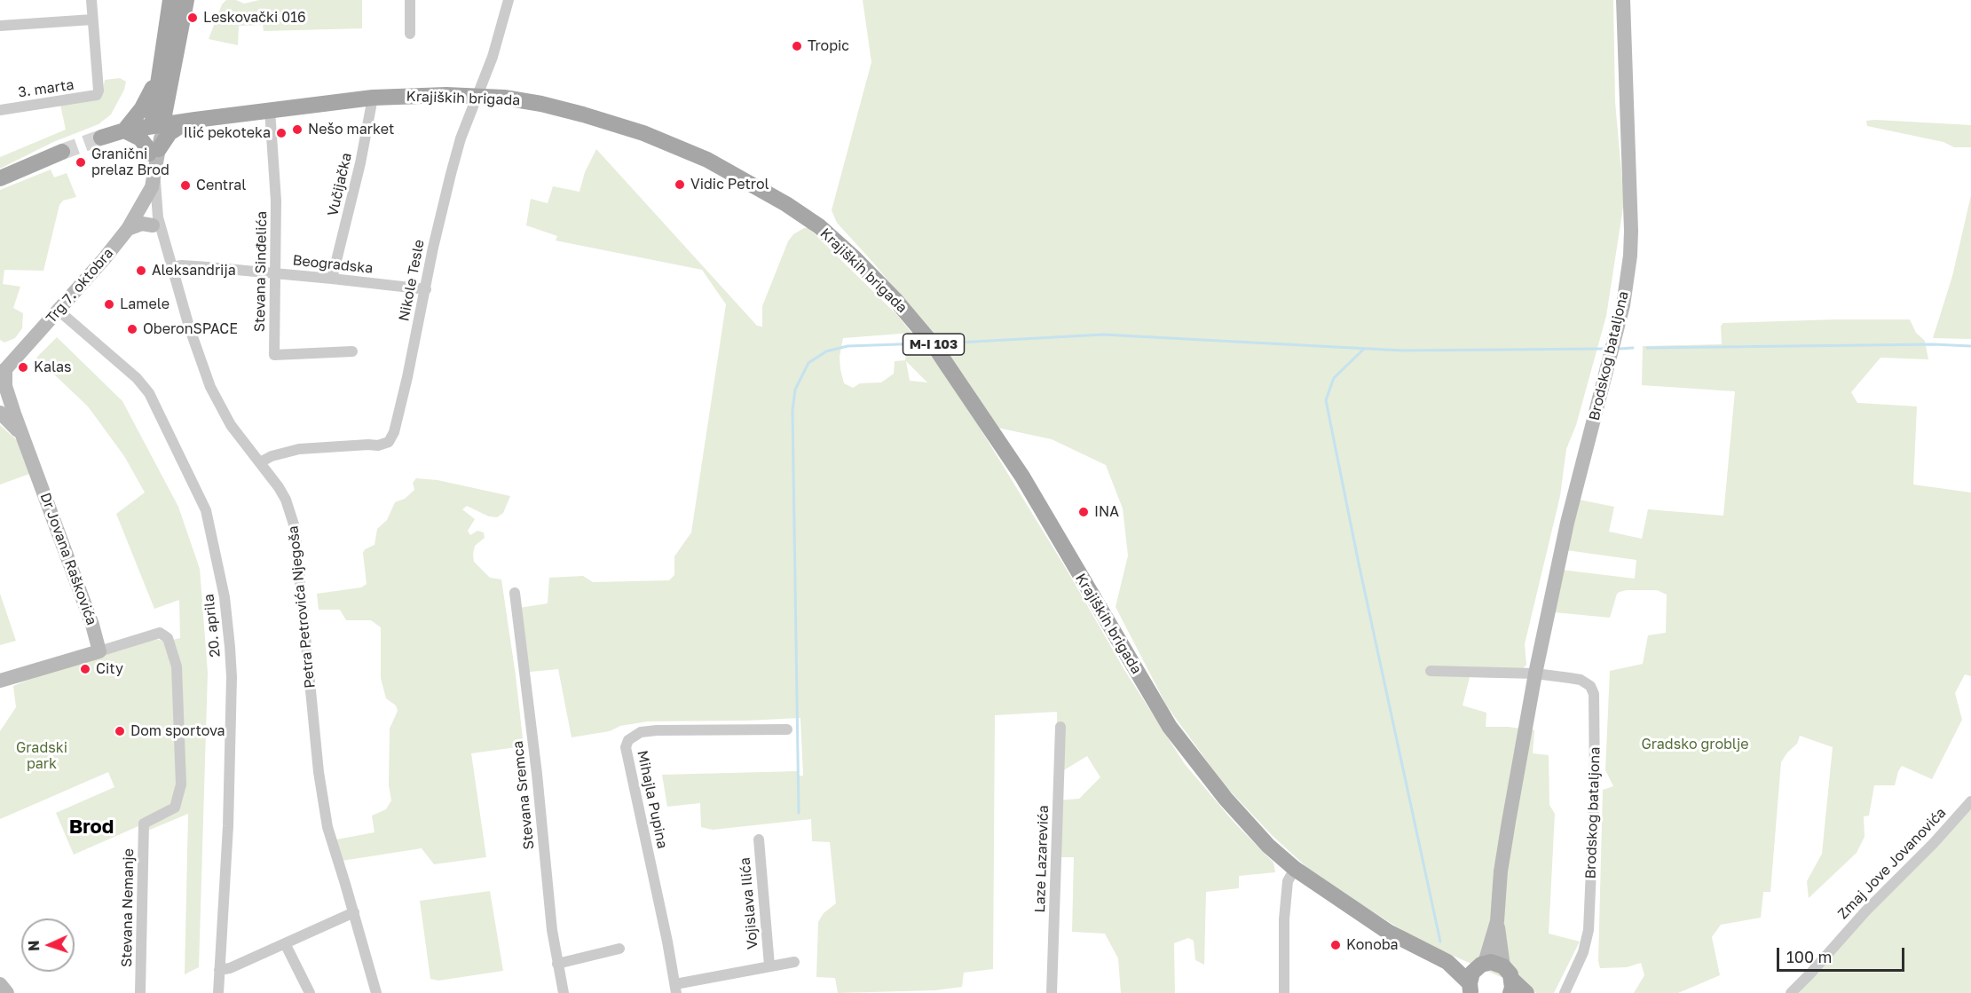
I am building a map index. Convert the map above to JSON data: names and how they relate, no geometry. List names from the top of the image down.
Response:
{
  "streets": {
    "main road": ["Krajiških brigada", "M-I 103"],
    "street": [
      "3. marta",
      "Vučijačka",
      "Beogradska",
      "Stevana Sinđelića",
      "Nikole Tesle",
      "Trg 7. oktobra",
      "Brodskog bataljona",
      "Dr Jovana Raškovića",
      "Petra Petrovića Njegoša",
      "20. aprila",
      "Stevana Sremca",
      "Mihajla Pupina",
      "Laze Lazarevića",
      "Zmaj Jove Jovanovića",
      "Vojislava Ilića",
      "Stevana Nemanje"
    ]
  },
  "crossings": [
    ["Krajiških brigada", "Vučijačka"],
    ["Krajiških brigada", "Stevana Sinđelića"],
    ["Krajiških brigada", "Nikole Tesle"],
    ["Krajiških brigada", "M-I 103"],
    ["Krajiških brigada", "Brodskog bataljona"],
    ["Vučijačka", "Beogradska"],
    ["Beogradska", "Stevana Sinđelića"],
    ["Beogradska", "Nikole Tesle"],
    ["Beogradska", "Petra Petrovića Njegoša"],
    ["Nikole Tesle", "Petra Petrovića Njegoša"],
    ["Trg 7. oktobra", "Dr Jovana Raškovića"],
    ["Trg 7. oktobra", "Petra Petrovića Njegoša"],
    ["Trg 7. oktobra", "20. aprila"],
    ["M-I 103", "Brodskog bataljona"],
    ["Dr Jovana Raškovića", "Stevana Nemanje"]
  ],
  "districts": ["Brod"],
  "parks": ["Gradsko groblje", "Gradski park"],
  "places": [
    "Leskovački 016",
    "Tropic",
    "Nešo market",
    "Ilić pekoteka",
    "Granični prelaz Brod",
    "Vidic Petrol",
    "Central",
    "Aleksandrija",
    "Lamele",
    "OberonSPACE",
    "Kalas",
    "INA",
    "City",
    "Dom sportova",
    "Konoba"
  ],
  "scale_bar": "100 m",
  "north": "left"
}
